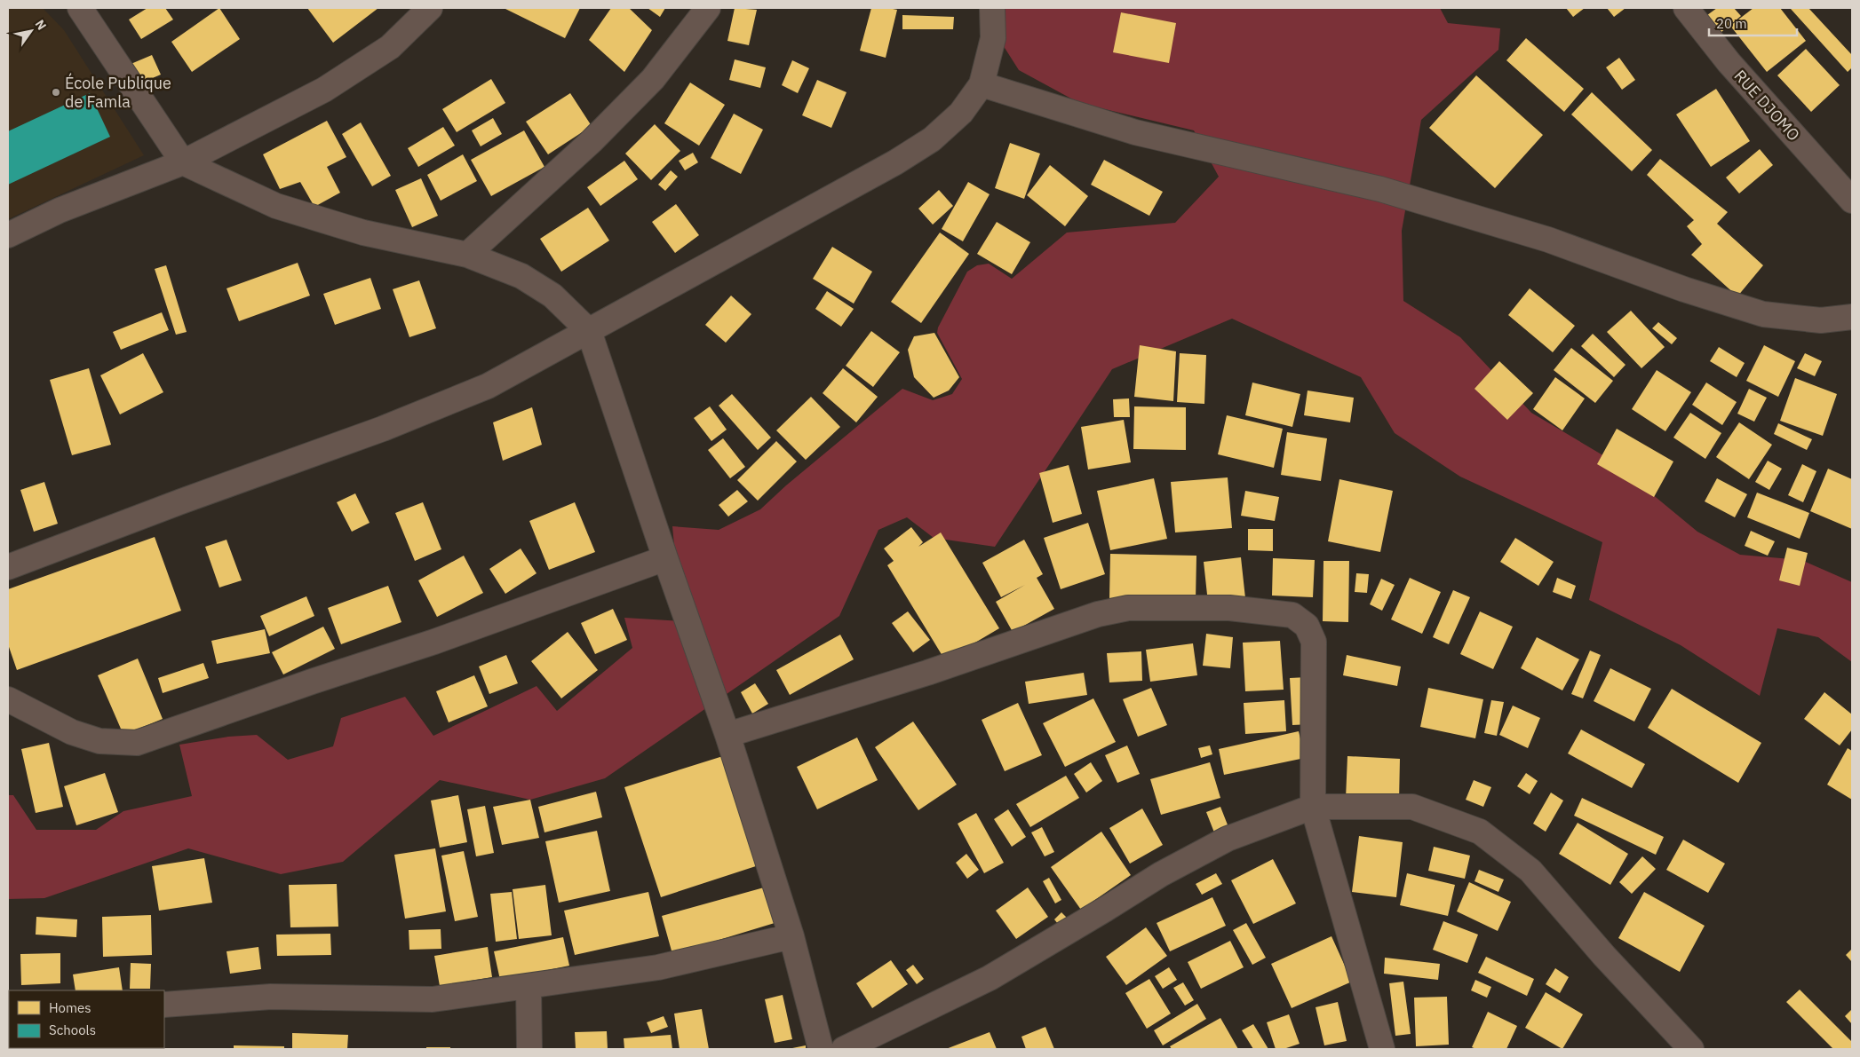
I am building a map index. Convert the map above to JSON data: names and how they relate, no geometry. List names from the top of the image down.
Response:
{
  "streets": {
    "street": ["RUE DJOMO"]
  },
  "places": ["École Publique de Famla"],
  "legend": ["Homes", "Schools"],
  "scale_bar": "20 m",
  "north": "top right"
}
